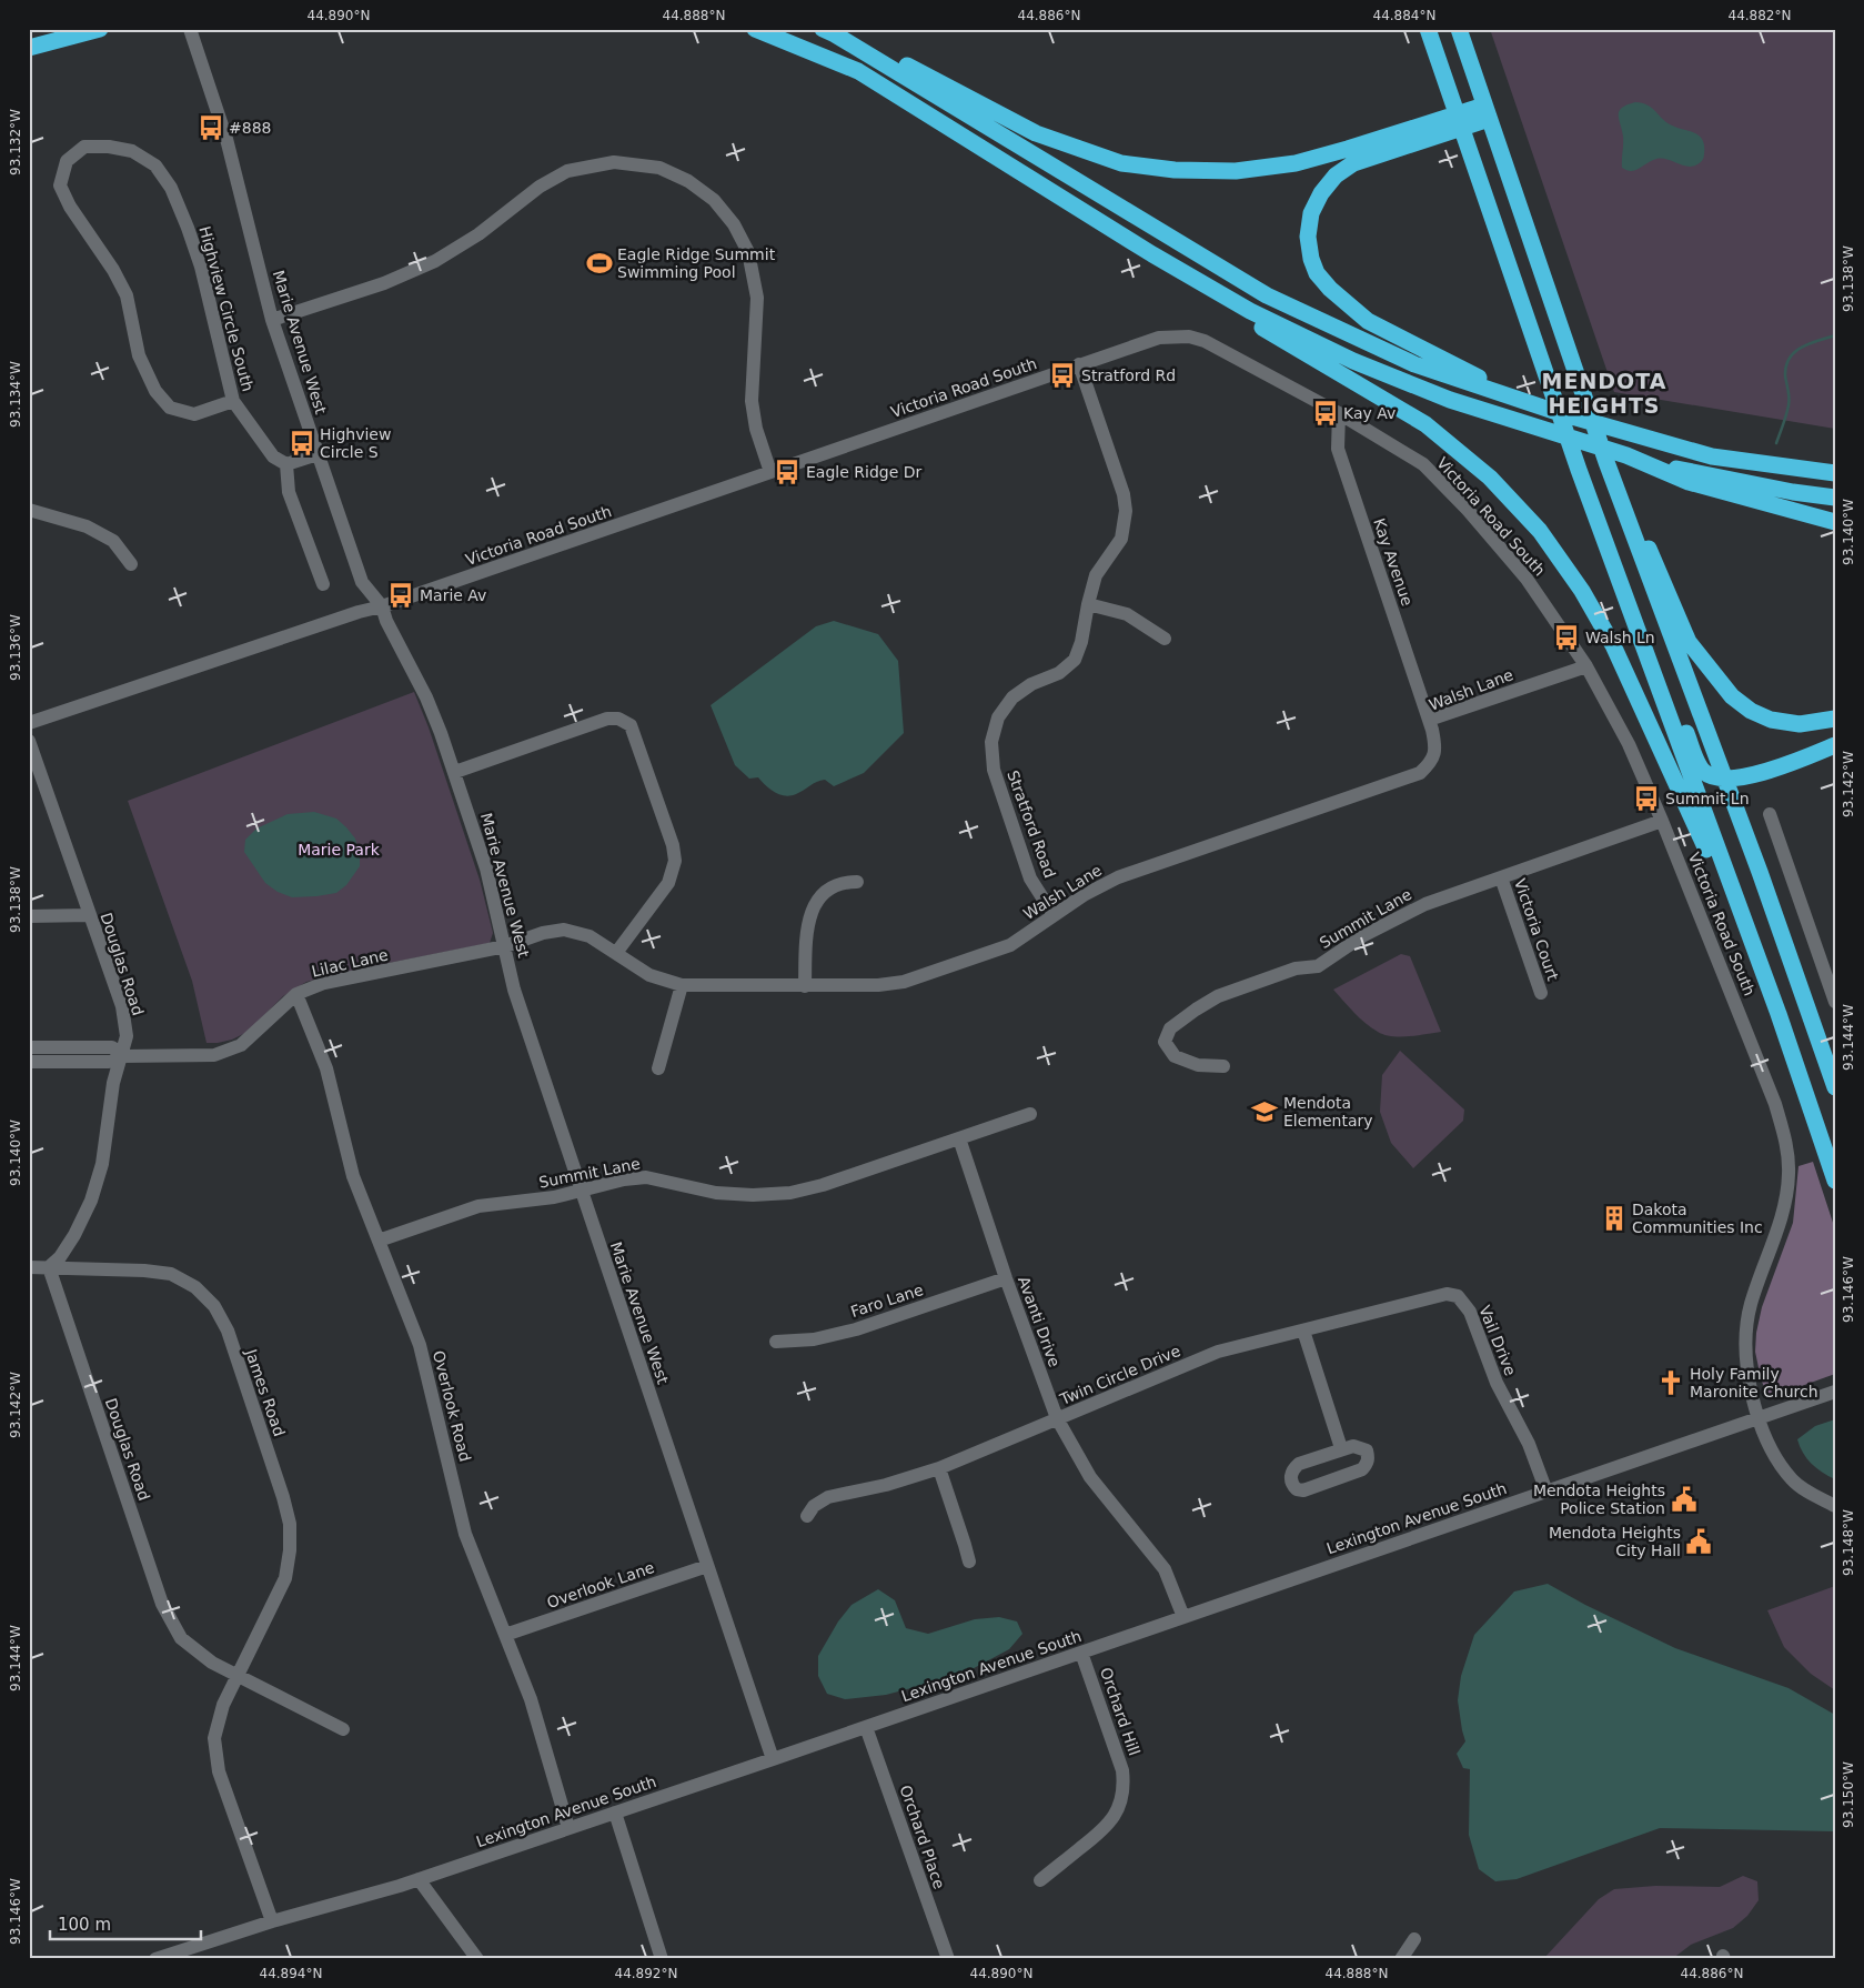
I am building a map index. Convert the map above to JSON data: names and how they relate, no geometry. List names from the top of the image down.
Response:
{
  "streets": {
    "street": [
      "Highview Circle South",
      "Marie Avenue West",
      "Victoria Road South",
      "Kay Avenue",
      "Walsh Lane",
      "Stratford Road",
      "Summit Lane",
      "Victoria Court",
      "Lilac Lane",
      "Douglas Road",
      "Faro Lane",
      "Avanti Drive",
      "Vail Drive",
      "Twin Circle Drive",
      "James Road",
      "Overlook Road",
      "Lexington Avenue South",
      "Overlook Lane",
      "Orchard Hill",
      "Orchard Place"
    ]
  },
  "crossings": [
    ["Marie Avenue West", "Victoria Road South"],
    ["Marie Avenue West", "Walsh Lane"],
    ["Marie Avenue West", "Summit Lane"],
    ["Marie Avenue West", "Lilac Lane"],
    ["Marie Avenue West", "Lexington Avenue South"],
    ["Marie Avenue West", "Overlook Lane"],
    ["Victoria Road South", "Kay Avenue"],
    ["Victoria Road South", "Walsh Lane"],
    ["Victoria Road South", "Stratford Road"],
    ["Victoria Road South", "Summit Lane"],
    ["Victoria Road South", "Lexington Avenue South"],
    ["Kay Avenue", "Walsh Lane"],
    ["Walsh Lane", "Stratford Road"],
    ["Walsh Lane", "Lilac Lane"],
    ["Summit Lane", "Victoria Court"],
    ["Summit Lane", "Avanti Drive"],
    ["Summit Lane", "Overlook Road"],
    ["Lilac Lane", "Douglas Road"],
    ["Lilac Lane", "Overlook Road"],
    ["Douglas Road", "James Road"],
    ["Faro Lane", "Avanti Drive"],
    ["Avanti Drive", "Twin Circle Drive"],
    ["Avanti Drive", "Lexington Avenue South"],
    ["Vail Drive", "Twin Circle Drive"],
    ["Vail Drive", "Lexington Avenue South"],
    ["Overlook Road", "Lexington Avenue South"],
    ["Overlook Road", "Overlook Lane"],
    ["Lexington Avenue South", "Orchard Hill"],
    ["Lexington Avenue South", "Orchard Place"]
  ],
  "districts": ["MENDOTA HEIGHTS"],
  "parks": ["Marie Park"],
  "places": {
    "bus stop": [
      "#888",
      "Stratford Rd",
      "Kay Av",
      "Highview Circle S",
      "Eagle Ridge Dr",
      "Marie Av",
      "Walsh Ln",
      "Summit Ln"
    ],
    "sports": ["Eagle Ridge Summit Swimming Pool"],
    "school or university": ["Mendota Elementary"],
    "building": ["Dakota Communities Inc"],
    "church": ["Holy Family Maronite Church"],
    "public building": ["Mendota Heights Police Station", "Mendota Heights City Hall"]
  },
  "scale_bar": "100 m",
  "coordinates": [
    "44.890°N",
    "44.888°N",
    "44.886°N",
    "44.884°N",
    "44.882°N",
    "93.132°W",
    "93.138°W",
    "93.134°W",
    "93.140°W",
    "93.136°W",
    "93.142°W",
    "93.144°W",
    "93.146°W",
    "93.148°W",
    "93.150°W",
    "44.894°N",
    "44.892°N"
  ]
}
